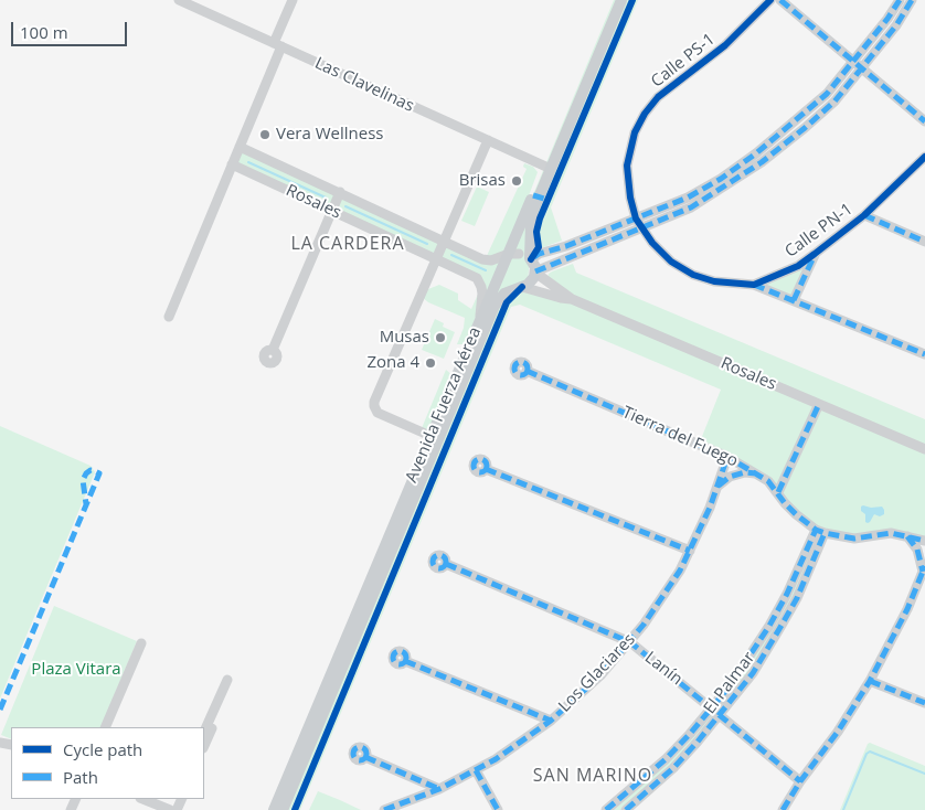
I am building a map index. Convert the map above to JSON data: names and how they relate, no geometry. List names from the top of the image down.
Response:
{
  "streets": {
    "main road": ["Avenida Fuerza Aérea"],
    "street": [
      "Calle PS-1",
      "Las Clavelinas",
      "Rosales",
      "Calle PN-1",
      "Tierra del Fuego",
      "Lanín",
      "Los Glaciares",
      "El Palmar"
    ]
  },
  "crossings": [
    ["Calle PS-1", "Rosales"],
    ["Calle PS-1", "Calle PN-1"],
    ["Las Clavelinas", "Avenida Fuerza Aérea"],
    ["Rosales", "Calle PN-1"],
    ["Rosales", "Avenida Fuerza Aérea"],
    ["Tierra del Fuego", "Los Glaciares"],
    ["Tierra del Fuego", "El Palmar"],
    ["Lanín", "Los Glaciares"],
    ["Lanín", "El Palmar"]
  ],
  "districts": ["LA CARDERA", "SAN MARINO"],
  "parks": ["Plaza Vitara"],
  "places": [
    "Vera Wellness",
    "Brisas",
    "Musas",
    "Zona 4"
  ],
  "legend": ["Cycle path", "Path"],
  "scale_bar": "100 m"
}
